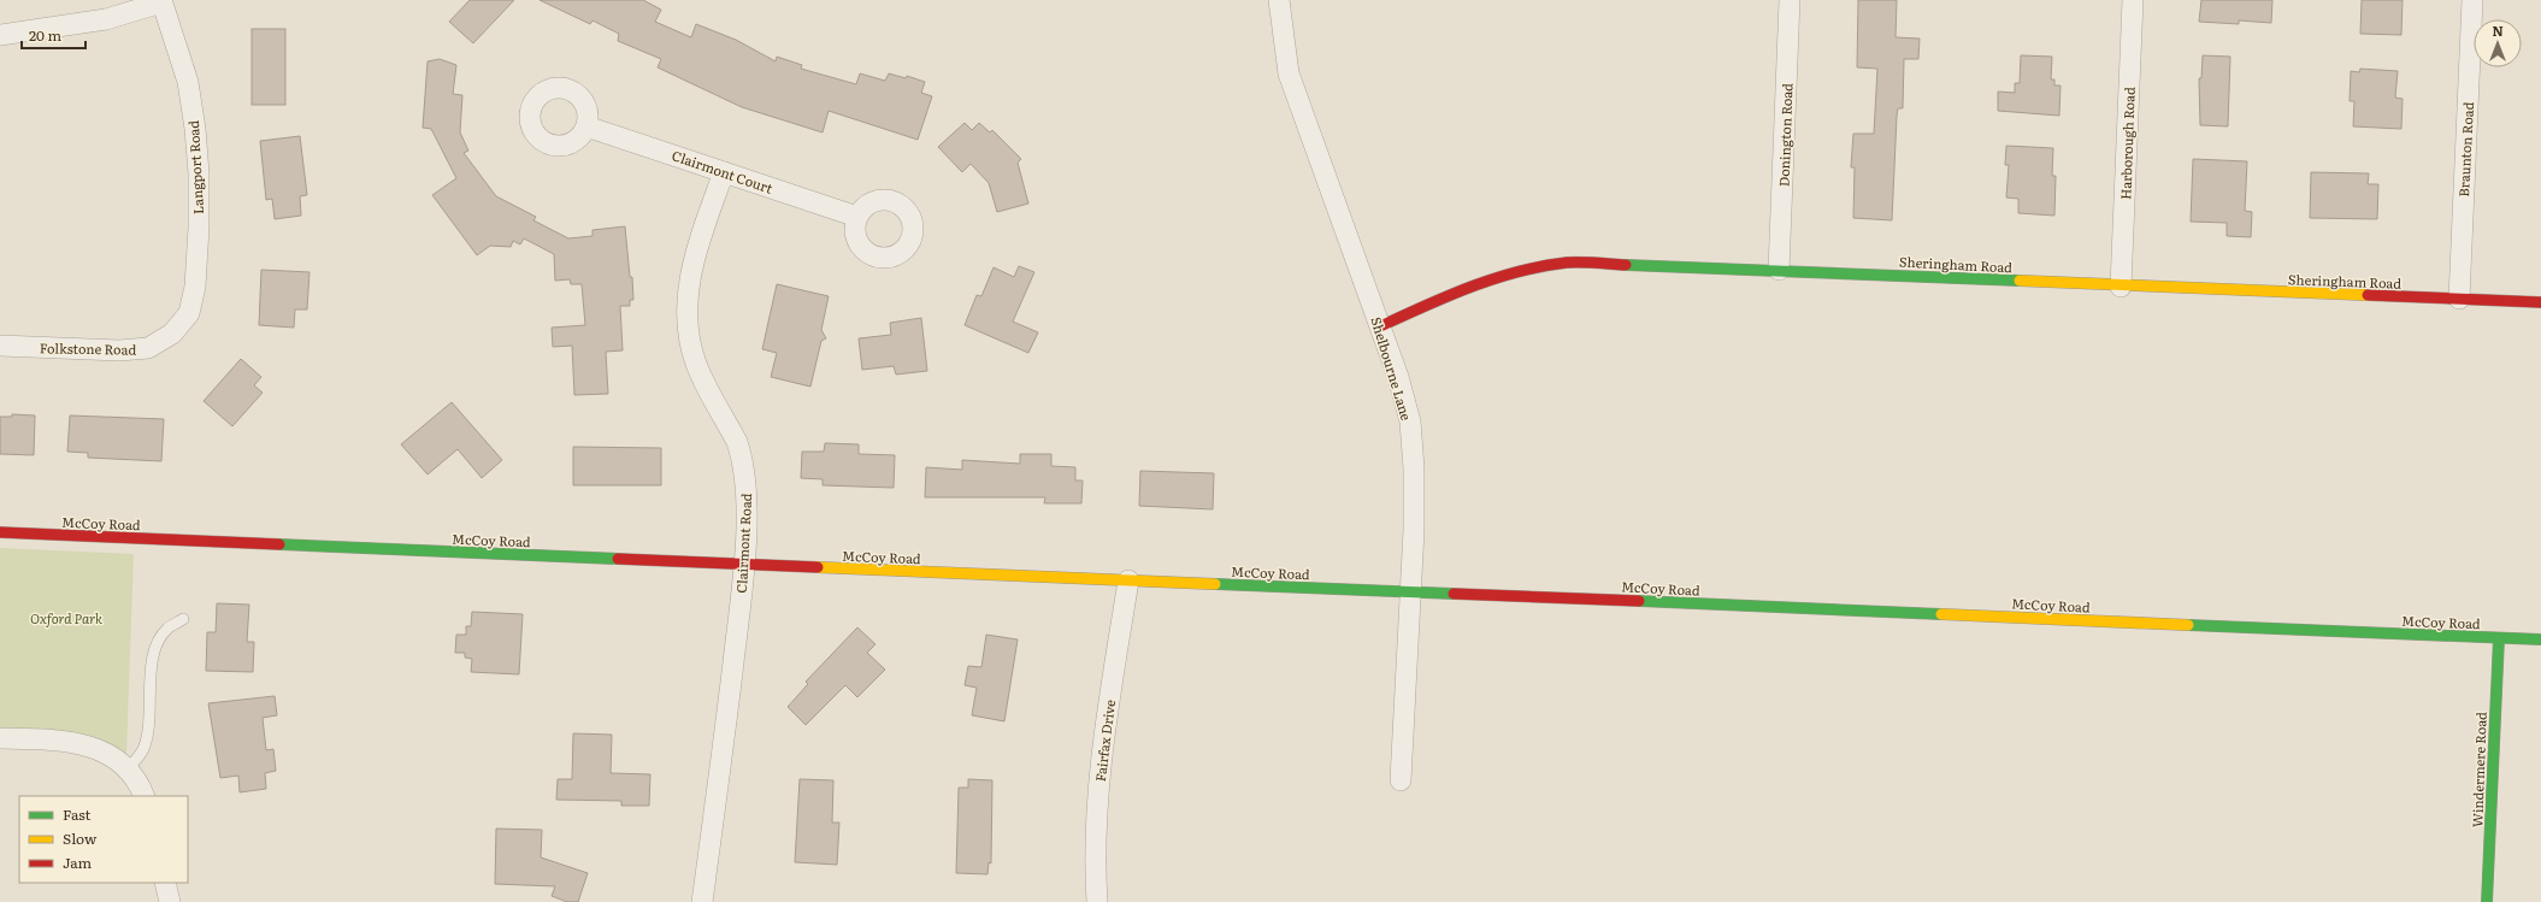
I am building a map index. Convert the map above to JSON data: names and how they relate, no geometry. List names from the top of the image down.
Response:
{
  "streets": {
    "main road": ["Sheringham Road", "McCoy Road", "Windermere Road"],
    "street": [
      "Donington Road",
      "Harborough Road",
      "Braunton Road",
      "Langport Road",
      "Clairmont Court",
      "Folkstone Road",
      "Shelbourne Lane",
      "Clairmont Road",
      "Fairfax Drive"
    ]
  },
  "crossings": [
    ["Donington Road", "Sheringham Road"],
    ["Harborough Road", "Sheringham Road"],
    ["Braunton Road", "Sheringham Road"],
    ["Langport Road", "Folkstone Road"],
    ["Clairmont Court", "Clairmont Road"],
    ["Sheringham Road", "Shelbourne Lane"],
    ["Shelbourne Lane", "McCoy Road"],
    ["McCoy Road", "Clairmont Road"],
    ["McCoy Road", "Fairfax Drive"],
    ["McCoy Road", "Windermere Road"]
  ],
  "parks": ["Oxford Park"],
  "legend": ["Fast", "Slow", "Jam"],
  "scale_bar": "20 m",
  "north": "top"
}
